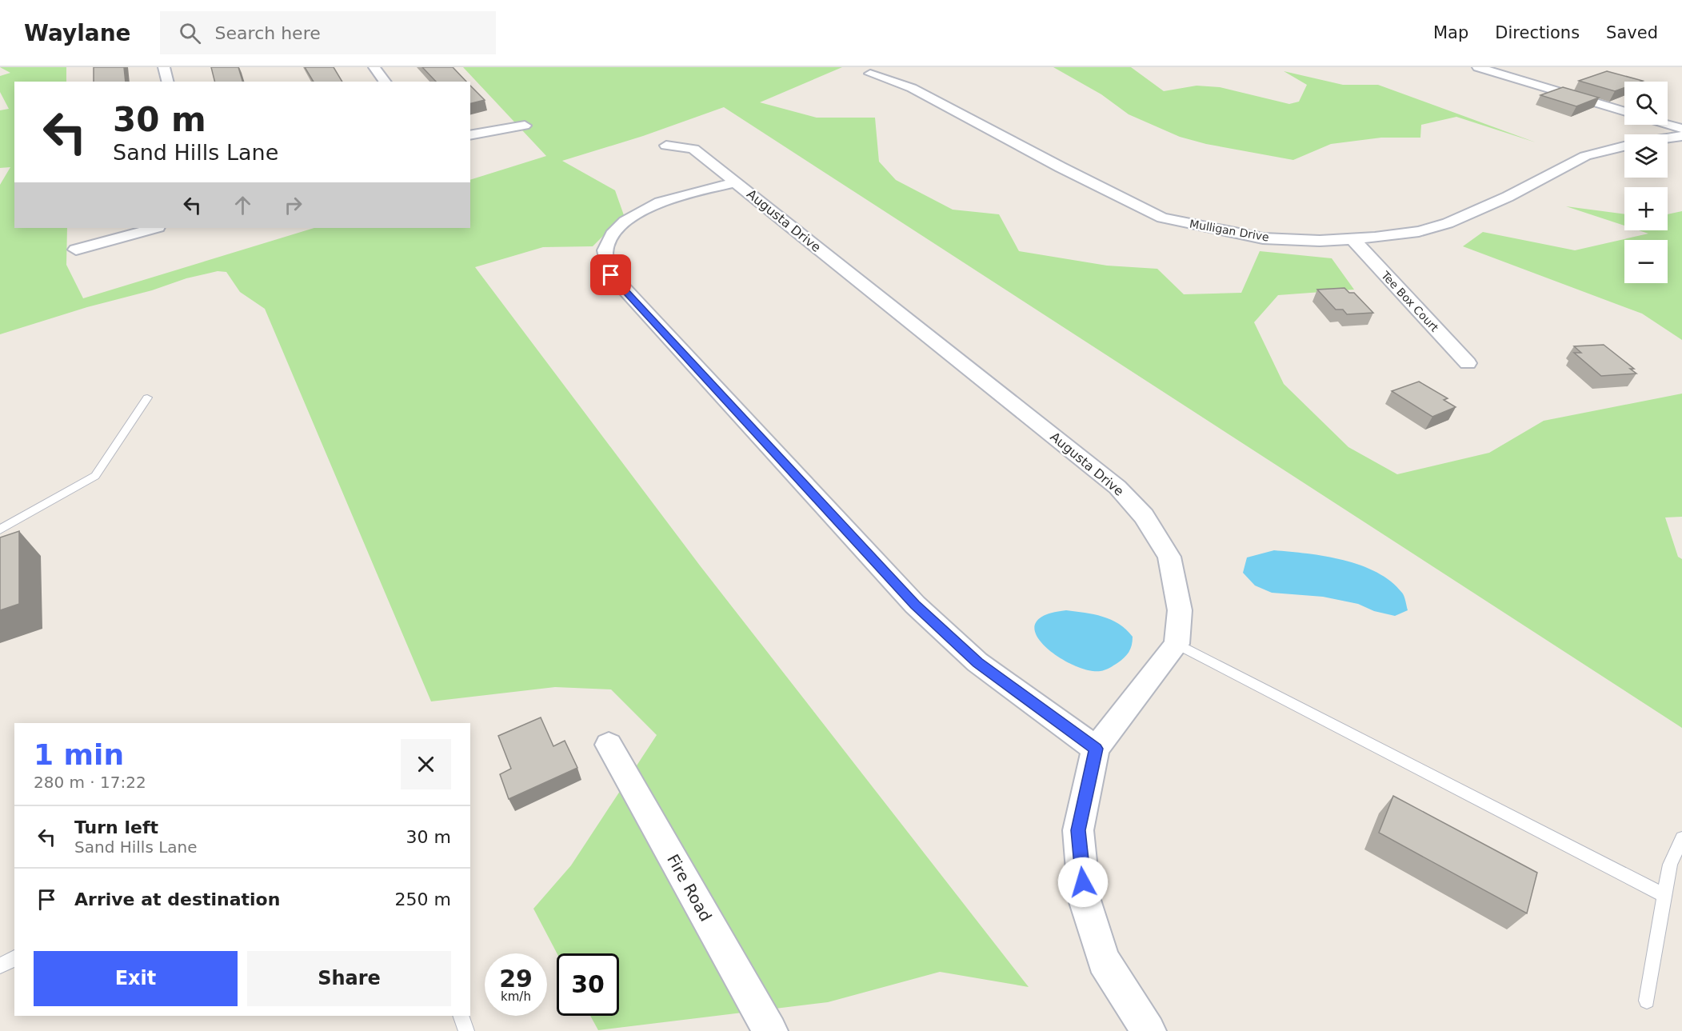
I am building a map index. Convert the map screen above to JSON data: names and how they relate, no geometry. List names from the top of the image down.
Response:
{
  "streets": {
    "street": [
      "Augusta Drive",
      "Mulligan Drive",
      "Tee Box Court",
      "Fire Road"
    ]
  },
  "crossings": [
    ["Mulligan Drive", "Tee Box Court"]
  ],
  "page": {
    "header": "Waylane",
    "search": "Search here",
    "nav": ["Map", "Directions", "Saved"],
    "map_buttons": ["+", "−"],
    "turn": ["30 m", "Sand Hills Lane"],
    "heading": ["1 min", "280 m · 17:22"],
    "list": [
      {
        "name": "Turn left",
        "note": "Sand Hills Lane",
        "value": "30 m"
      },
      {
        "name": "Arrive at destination",
        "value": "250 m"
      }
    ],
    "buttons": ["Exit", "Share"],
    "speed": "29 km/h",
    "limit": "30"
  }
}
